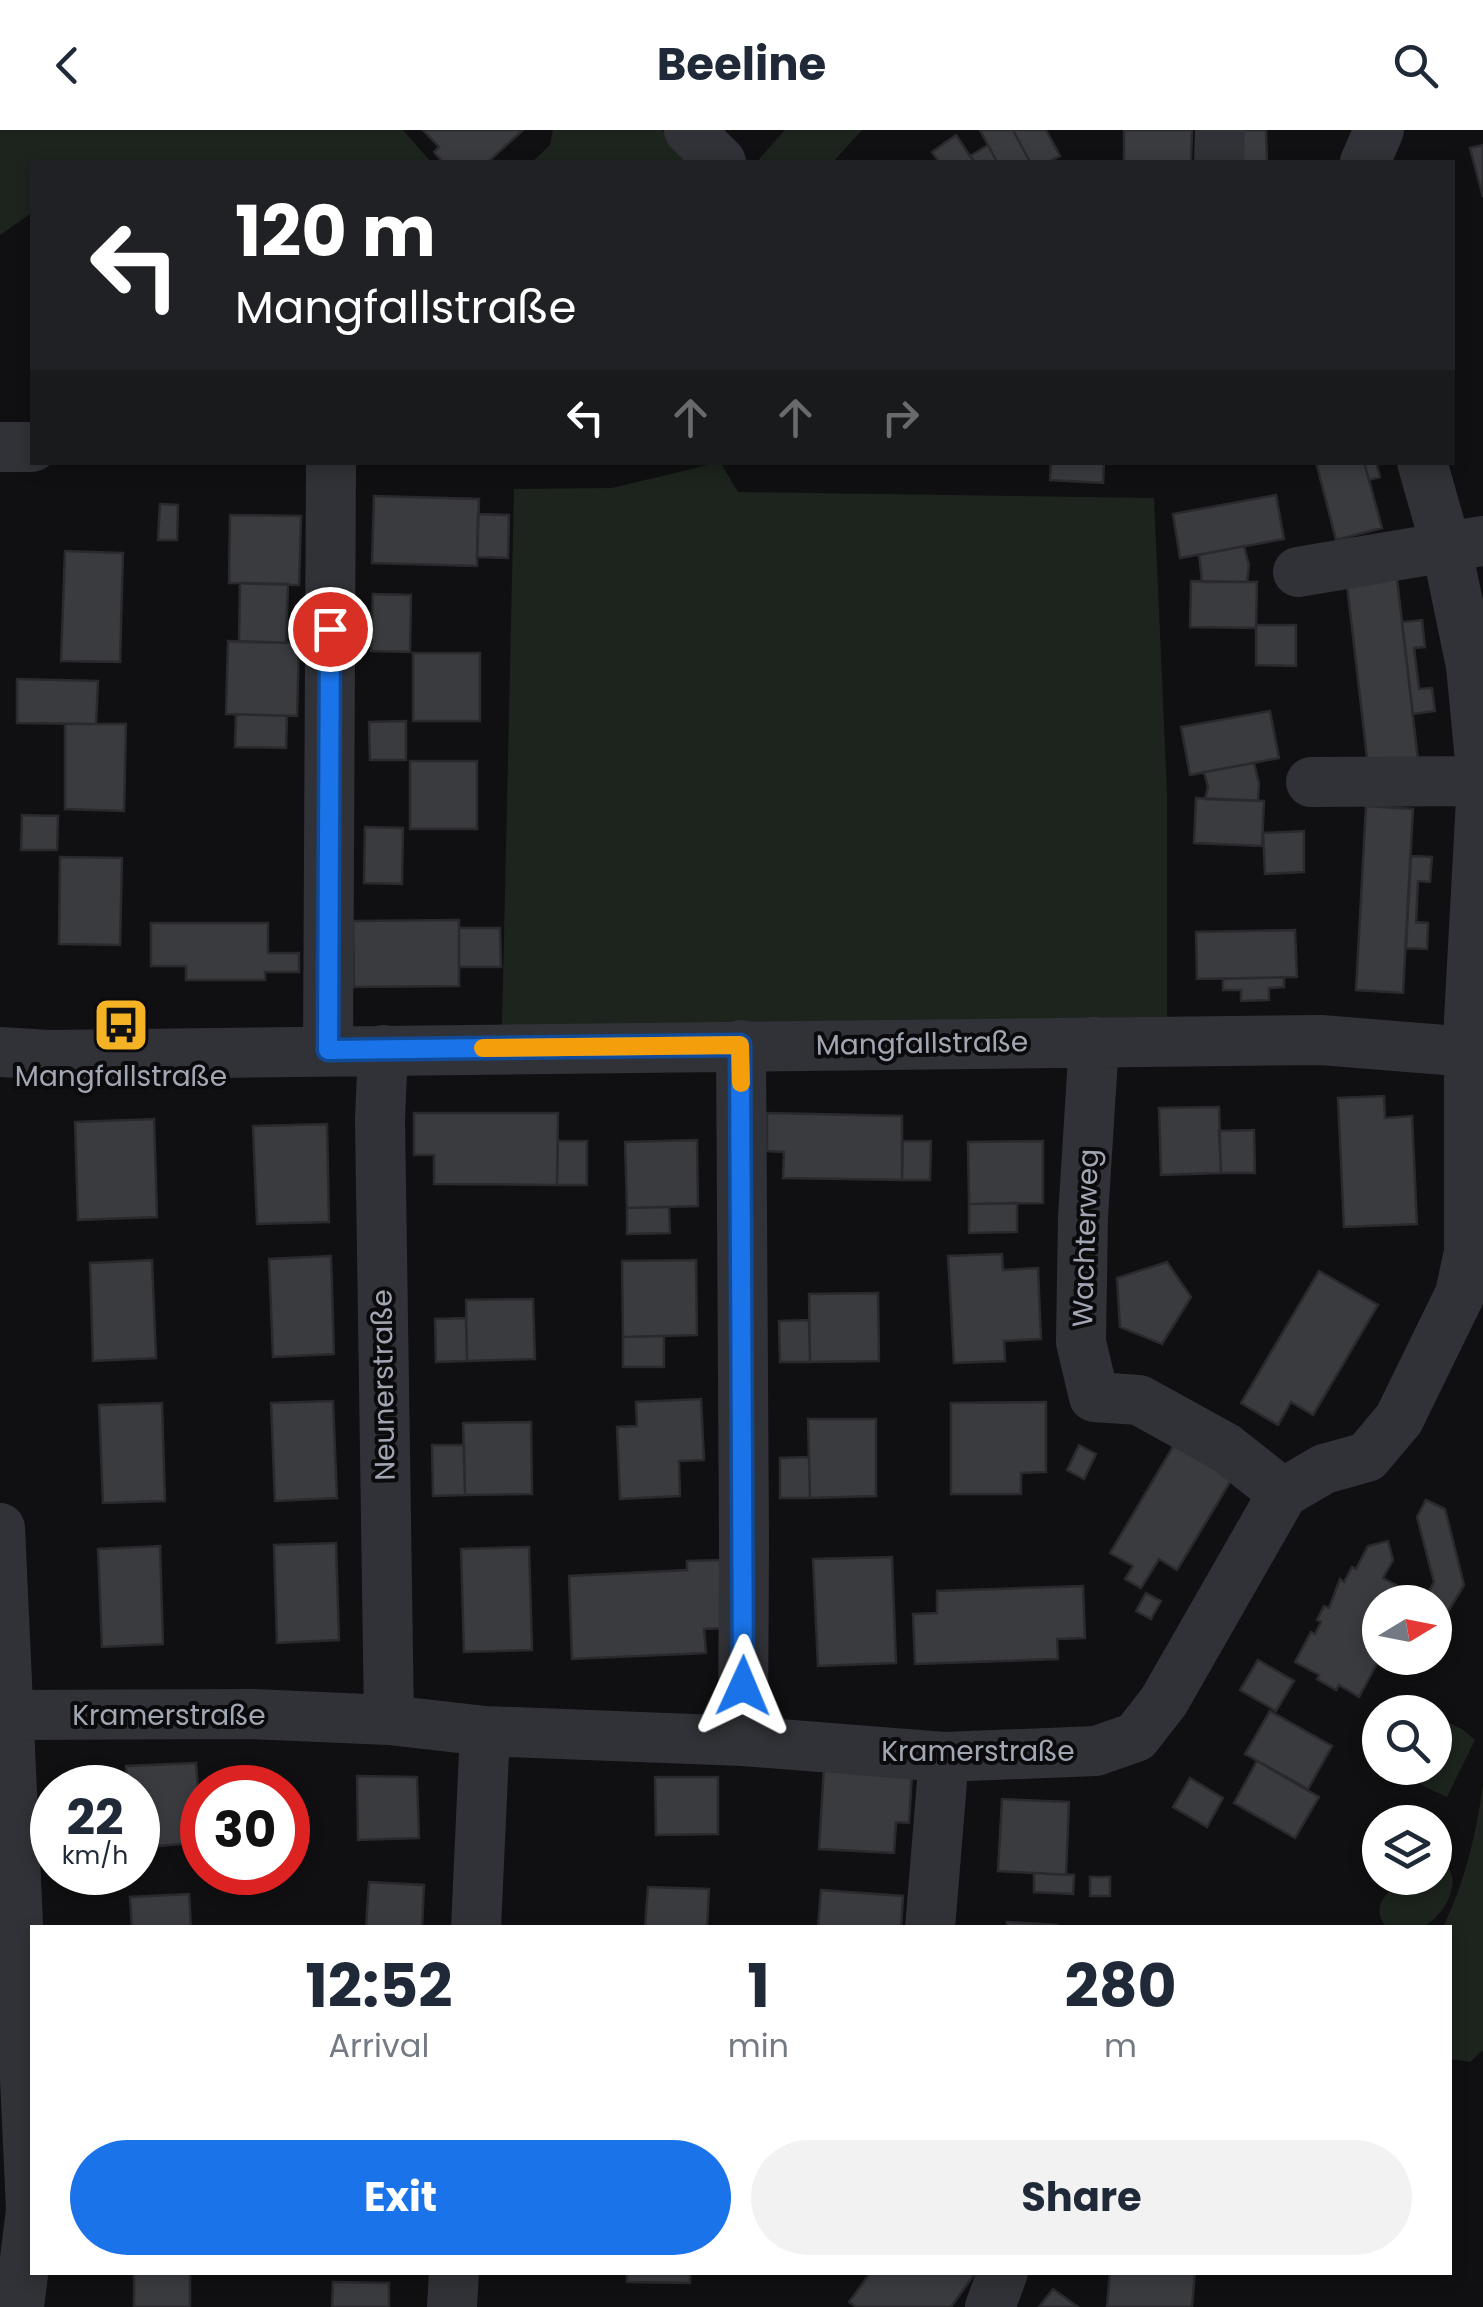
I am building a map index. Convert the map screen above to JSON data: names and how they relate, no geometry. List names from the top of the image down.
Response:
{
  "streets": {
    "street": [
      "Mangfallstraße",
      "Wachterweg",
      "Neunerstraße",
      "Kramerstraße"
    ]
  },
  "crossings": [
    ["Mangfallstraße", "Wachterweg"],
    ["Mangfallstraße", "Neunerstraße"],
    ["Wachterweg", "Kramerstraße"],
    ["Neunerstraße", "Kramerstraße"]
  ],
  "places": {
    "bus stop": ["Mangfallstraße"]
  },
  "north": "right",
  "page": {
    "header": "Beeline",
    "turn": ["120 m", "Mangfallstraße"],
    "speed": "22 km/h",
    "limit": "30",
    "eta": [
      "12:52",
      "Arrival",
      "1",
      "min",
      "280",
      "m"
    ],
    "buttons": ["Exit", "Share"]
  }
}
